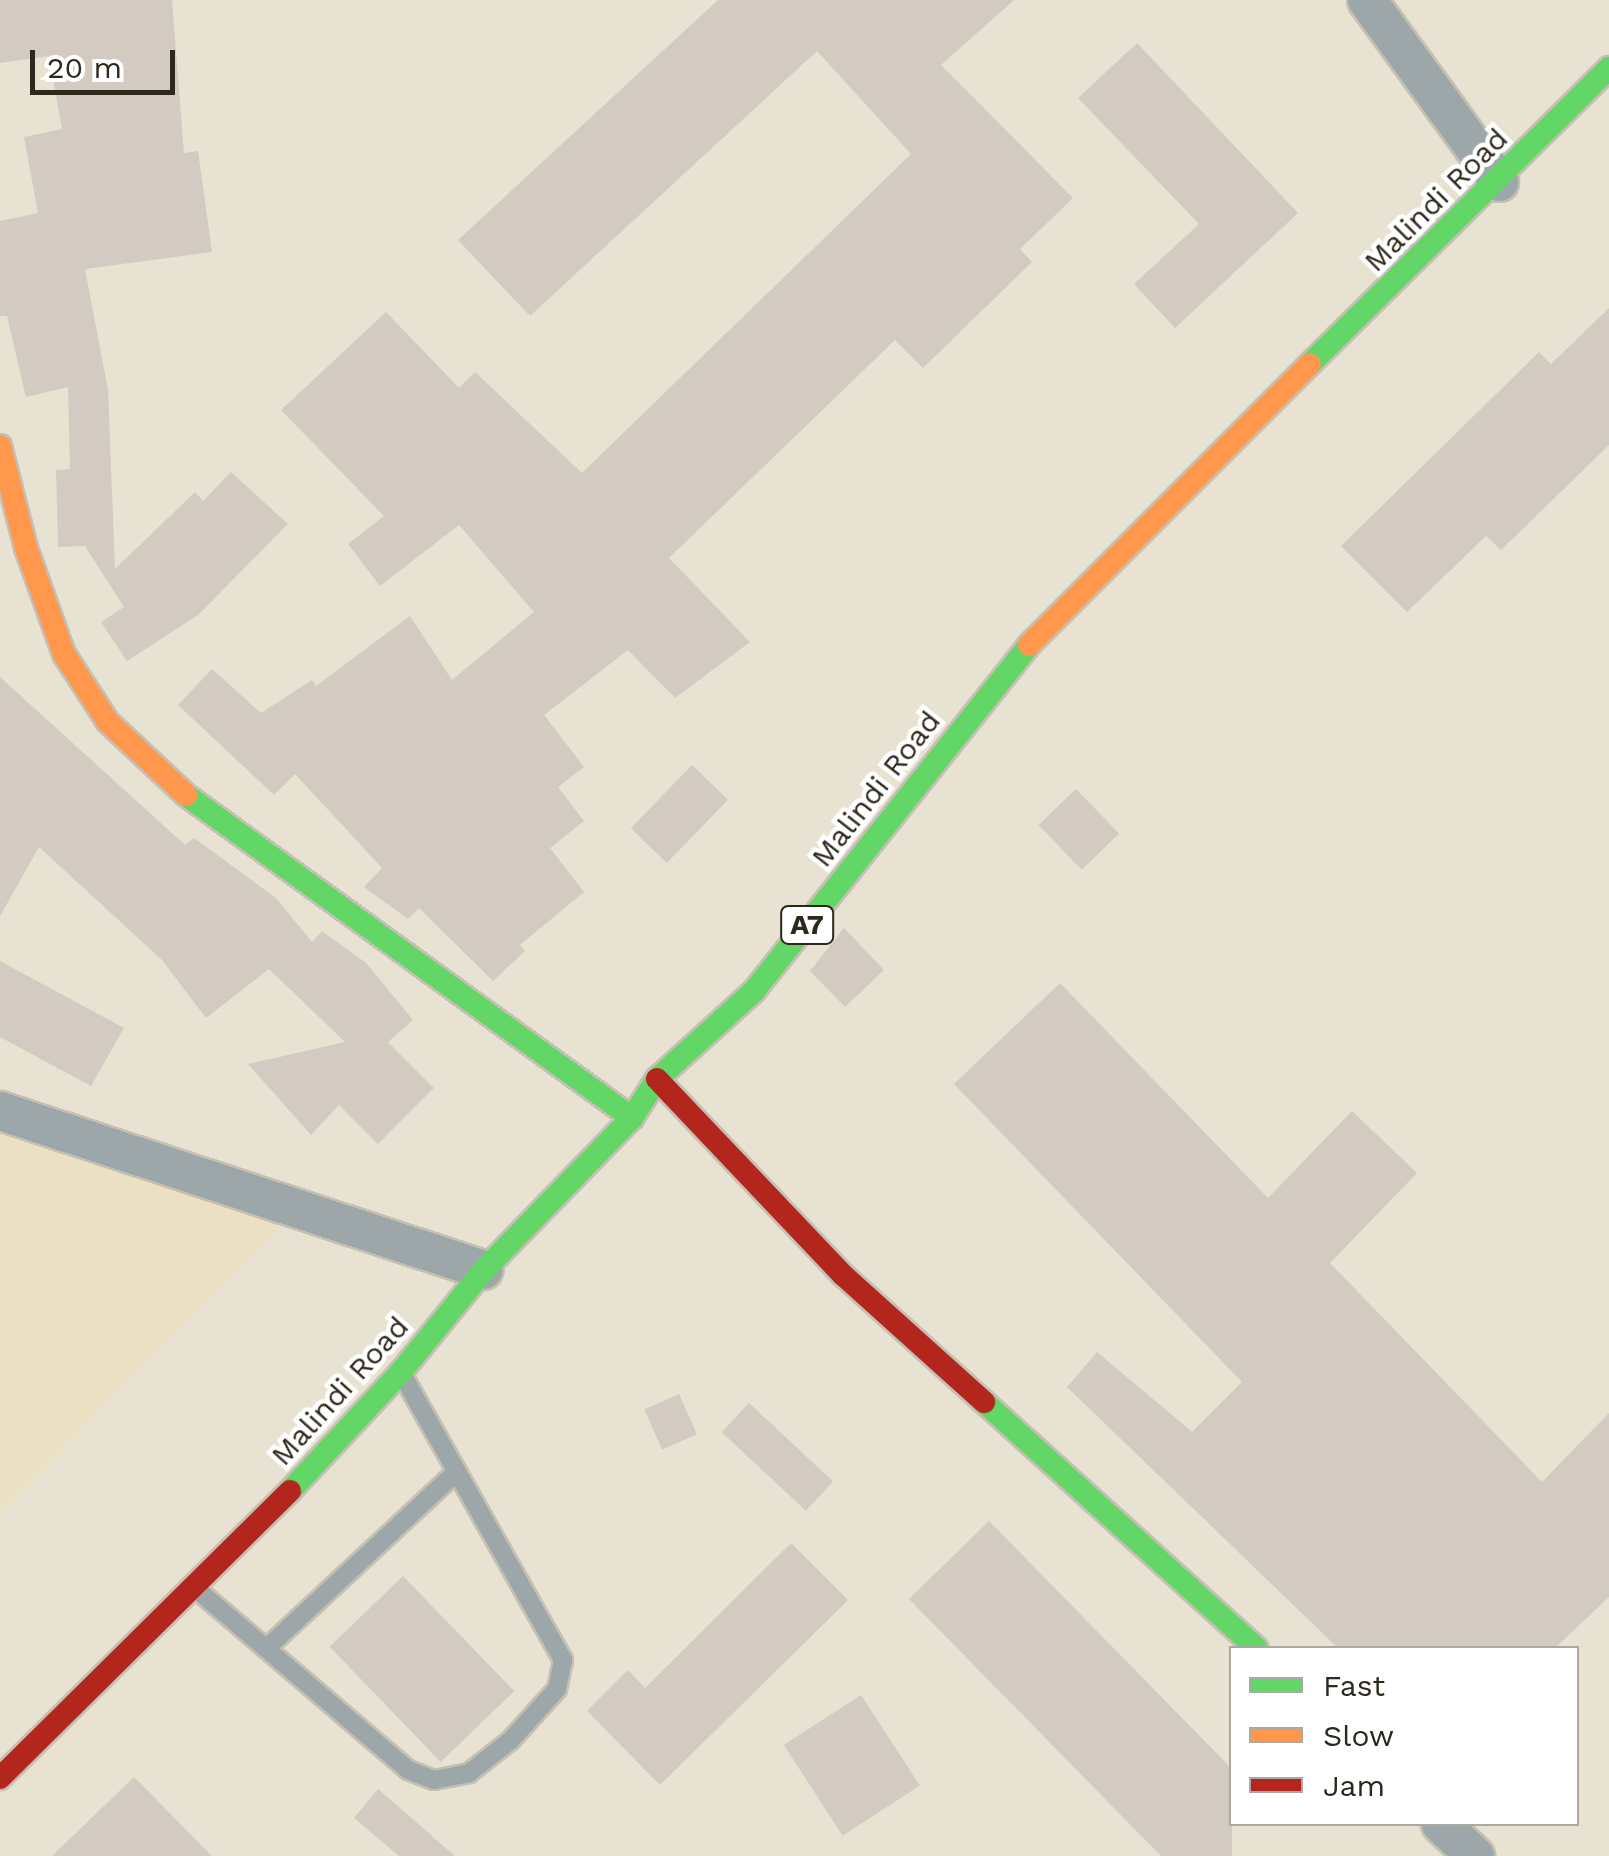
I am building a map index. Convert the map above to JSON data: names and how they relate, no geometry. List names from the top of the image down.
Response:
{
  "streets": {
    "main road": ["Malindi Road", "A7"]
  },
  "legend": ["Fast", "Slow", "Jam"],
  "scale_bar": "20 m"
}
